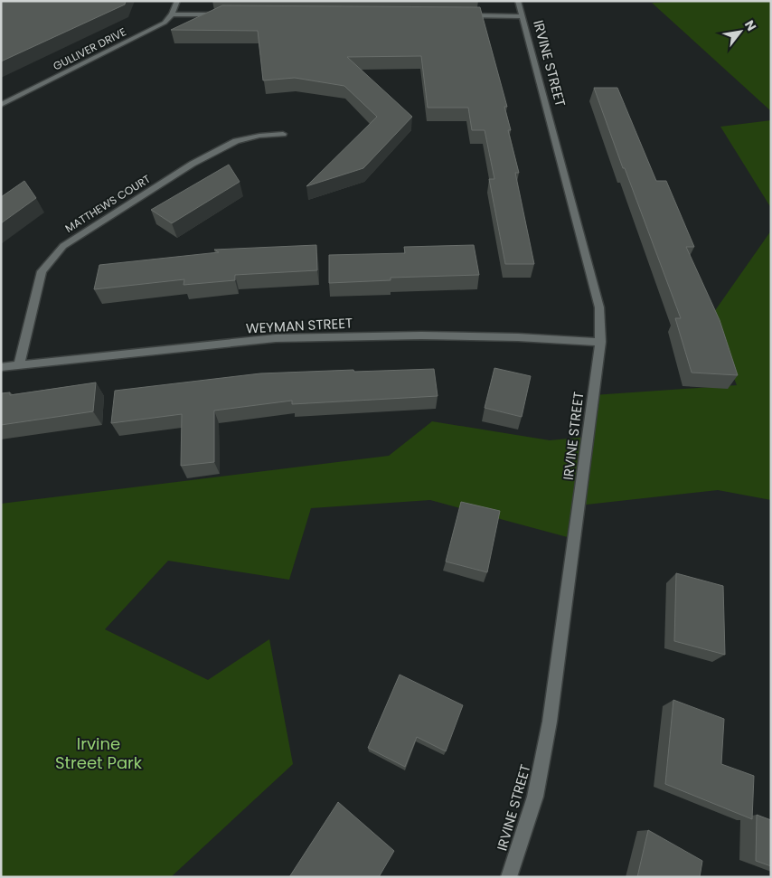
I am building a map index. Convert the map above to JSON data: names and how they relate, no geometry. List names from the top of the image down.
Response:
{
  "streets": {
    "street": [
      "GULLIVER DRIVE",
      "IRVINE STREET",
      "MATTHEWS COURT",
      "WEYMAN STREET"
    ]
  },
  "crossings": [
    ["IRVINE STREET", "WEYMAN STREET"],
    ["MATTHEWS COURT", "WEYMAN STREET"]
  ],
  "parks": ["Irvine Street Park"],
  "north": "top right"
}
